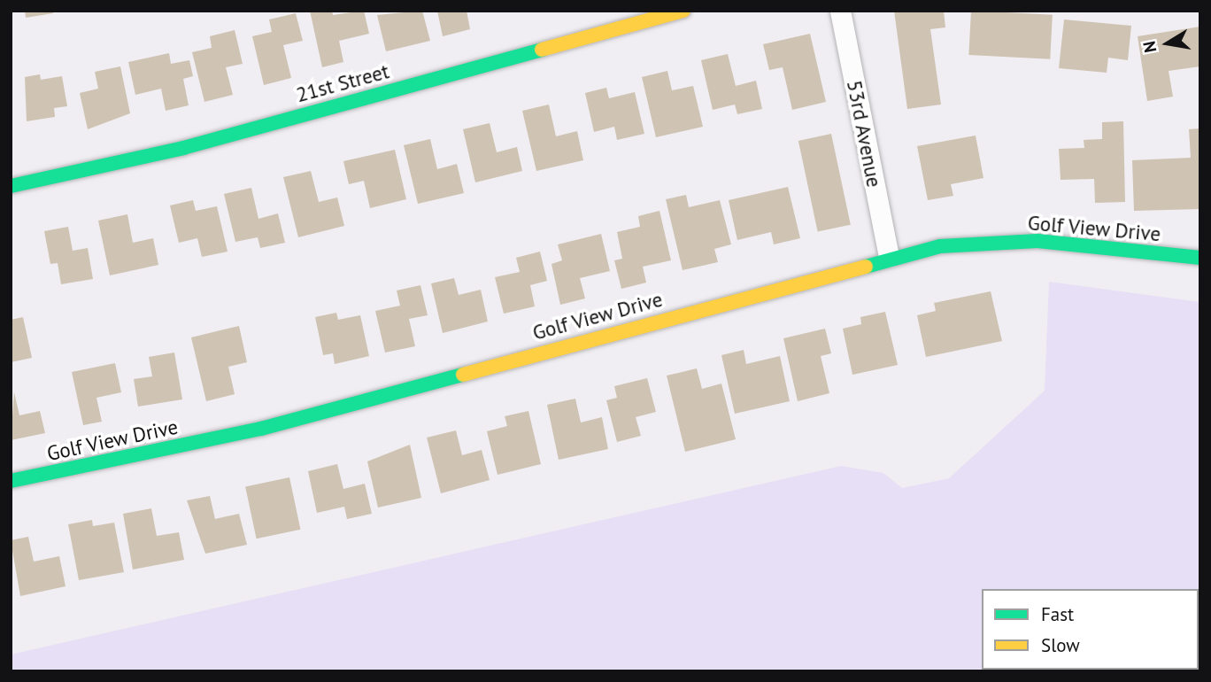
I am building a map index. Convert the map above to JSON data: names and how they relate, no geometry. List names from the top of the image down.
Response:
{
  "streets": {
    "street": ["21st Street", "53rd Avenue", "Golf View Drive"]
  },
  "crossings": [
    ["53rd Avenue", "Golf View Drive"]
  ],
  "legend": ["Fast", "Slow"],
  "north": "left"
}
